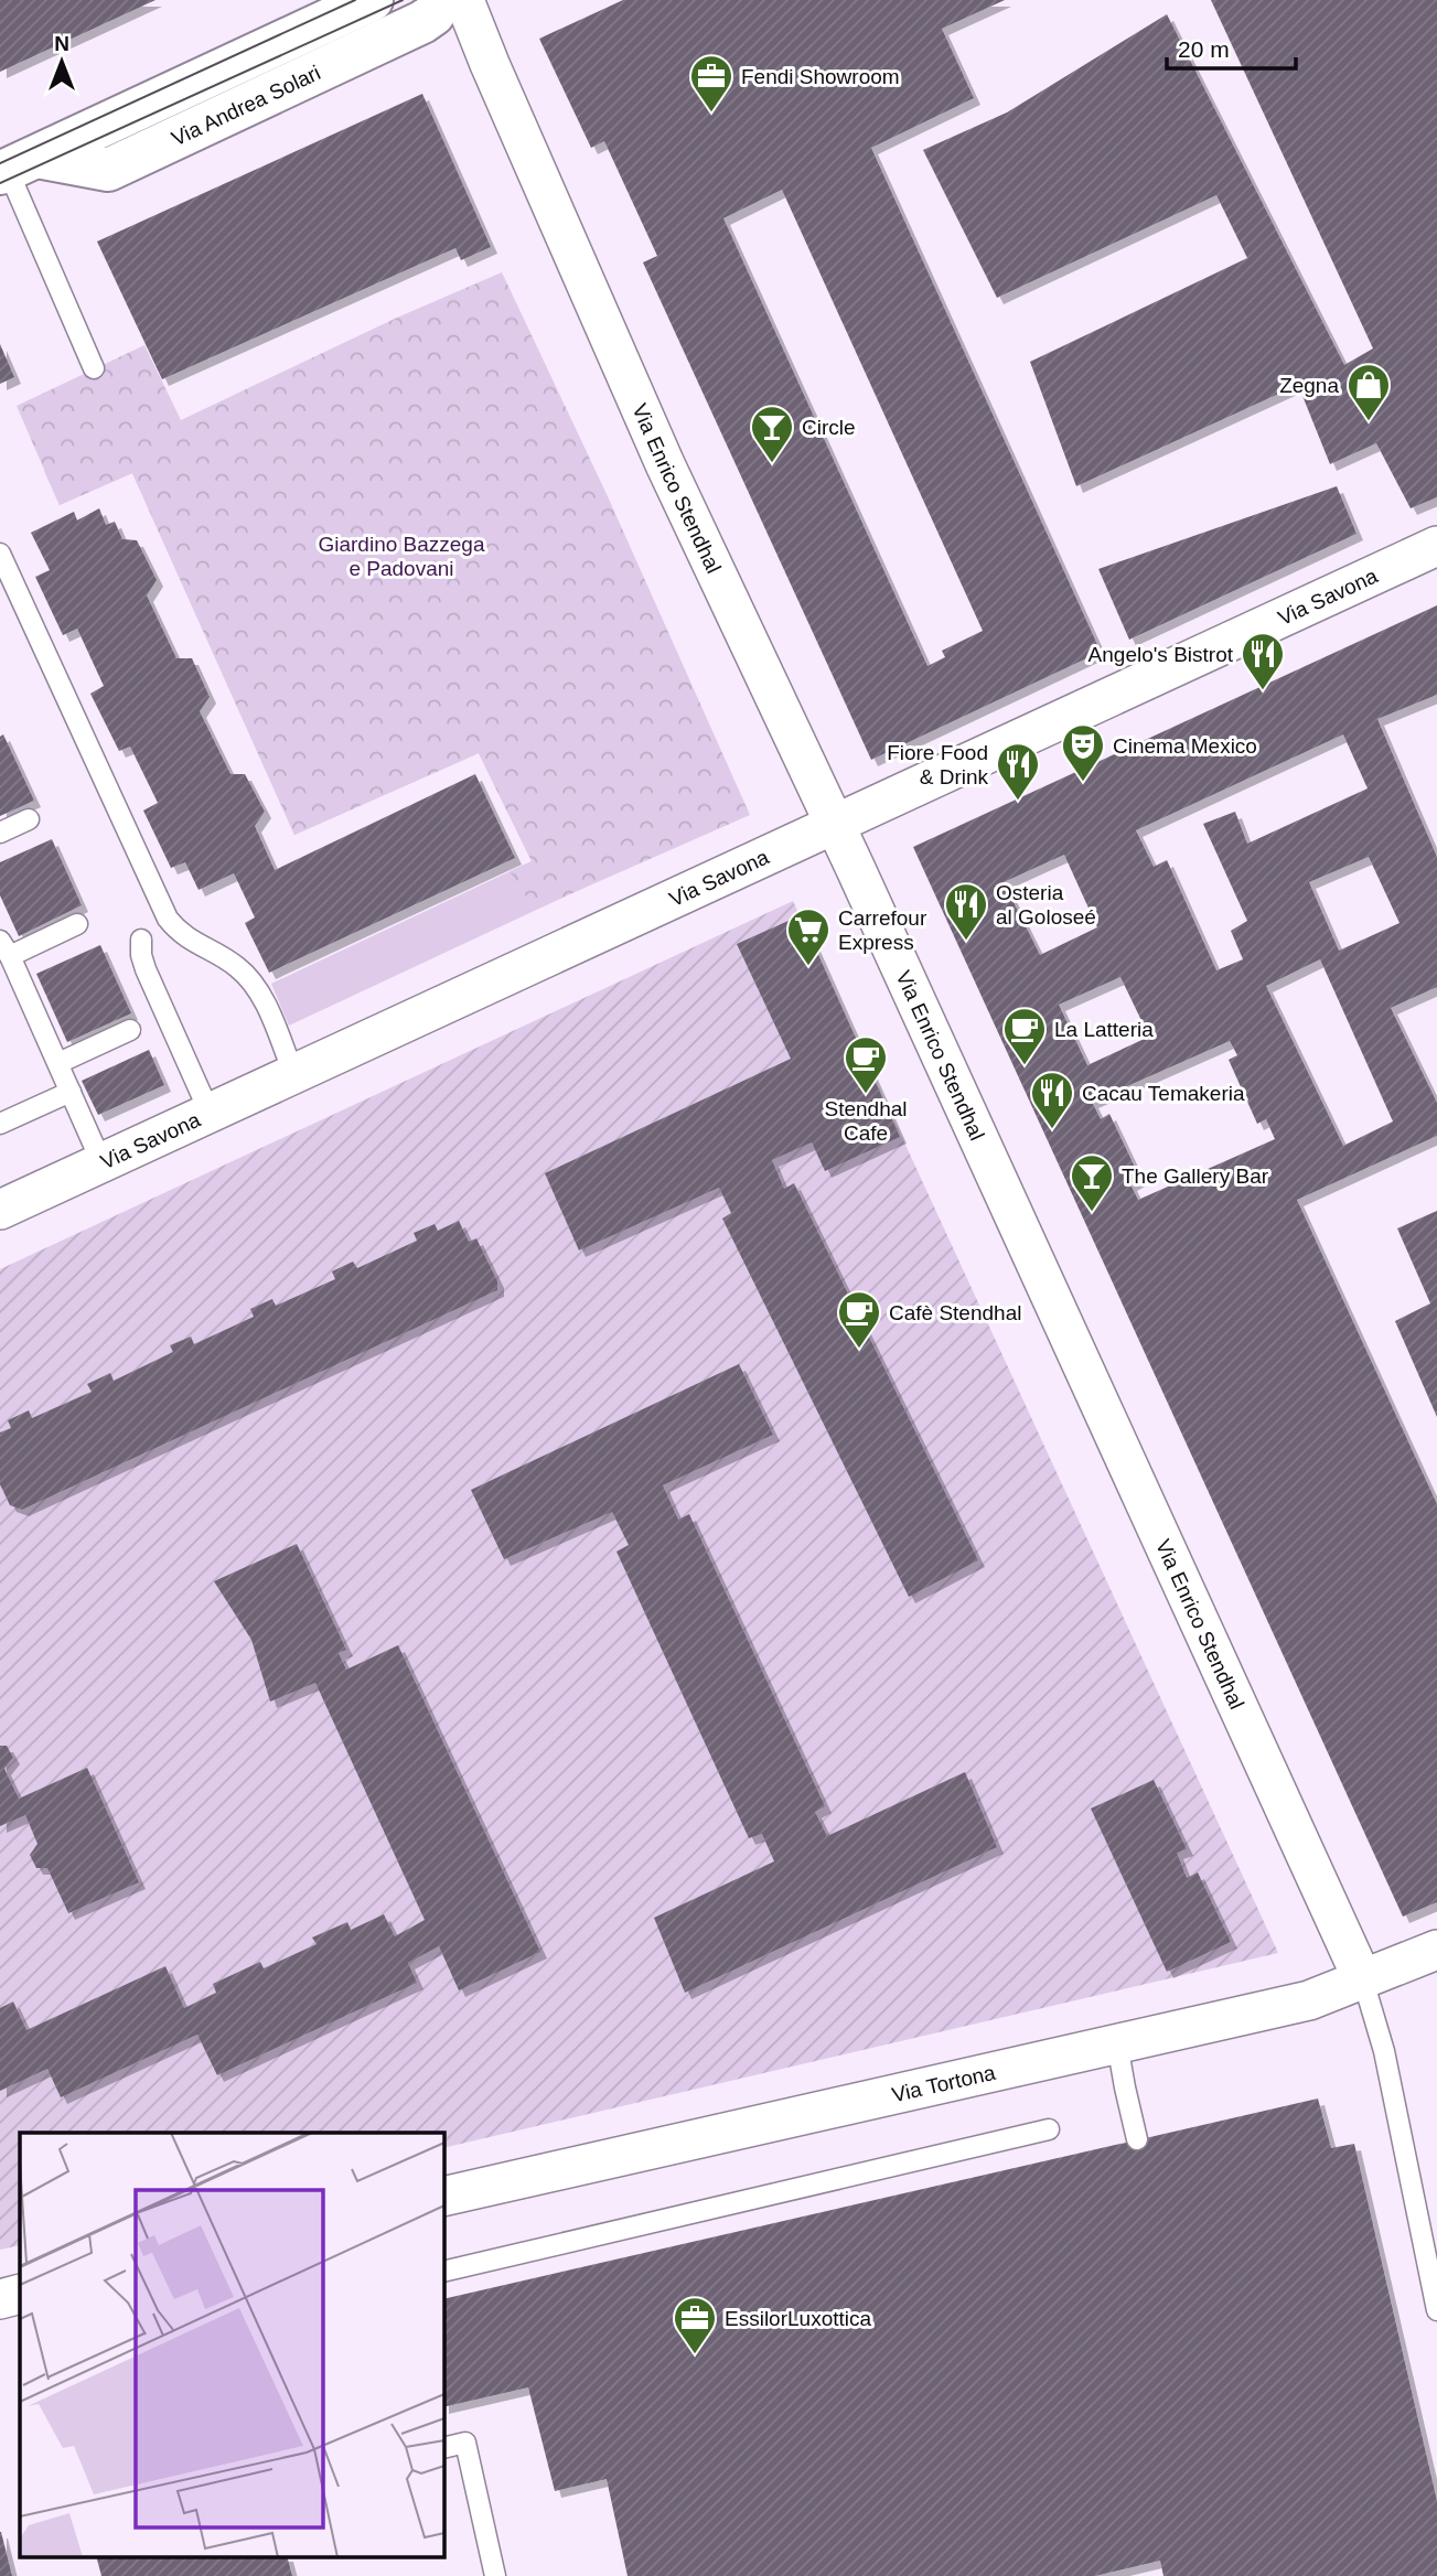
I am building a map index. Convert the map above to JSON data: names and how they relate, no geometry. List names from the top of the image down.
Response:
{
  "streets": {
    "street": [
      "Via Andrea Solari",
      "Via Enrico Stendhal",
      "Via Savona",
      "Via Tortona"
    ]
  },
  "crossings": [
    ["Via Enrico Stendhal", "Via Savona"],
    ["Via Enrico Stendhal", "Via Tortona"]
  ],
  "parks": ["Giardino Bazzega e Padovani"],
  "places": {
    "office": ["Fendi Showroom", "EssilorLuxottica"],
    "shop": ["Zegna"],
    "bar": ["Circle", "The Gallery Bar"],
    "restaurant": [
      "Angelo's Bistrot",
      "Fiore Food & Drink",
      "Osteria al Goloseé",
      "Cacau Temakeria"
    ],
    "theatre": ["Cinema Mexico"],
    "supermarket": ["Carrefour Express"],
    "cafe": ["La Latteria", "Stendhal Cafe", "Cafè Stendhal"]
  },
  "scale_bar": "20 m",
  "north": "top"
}
